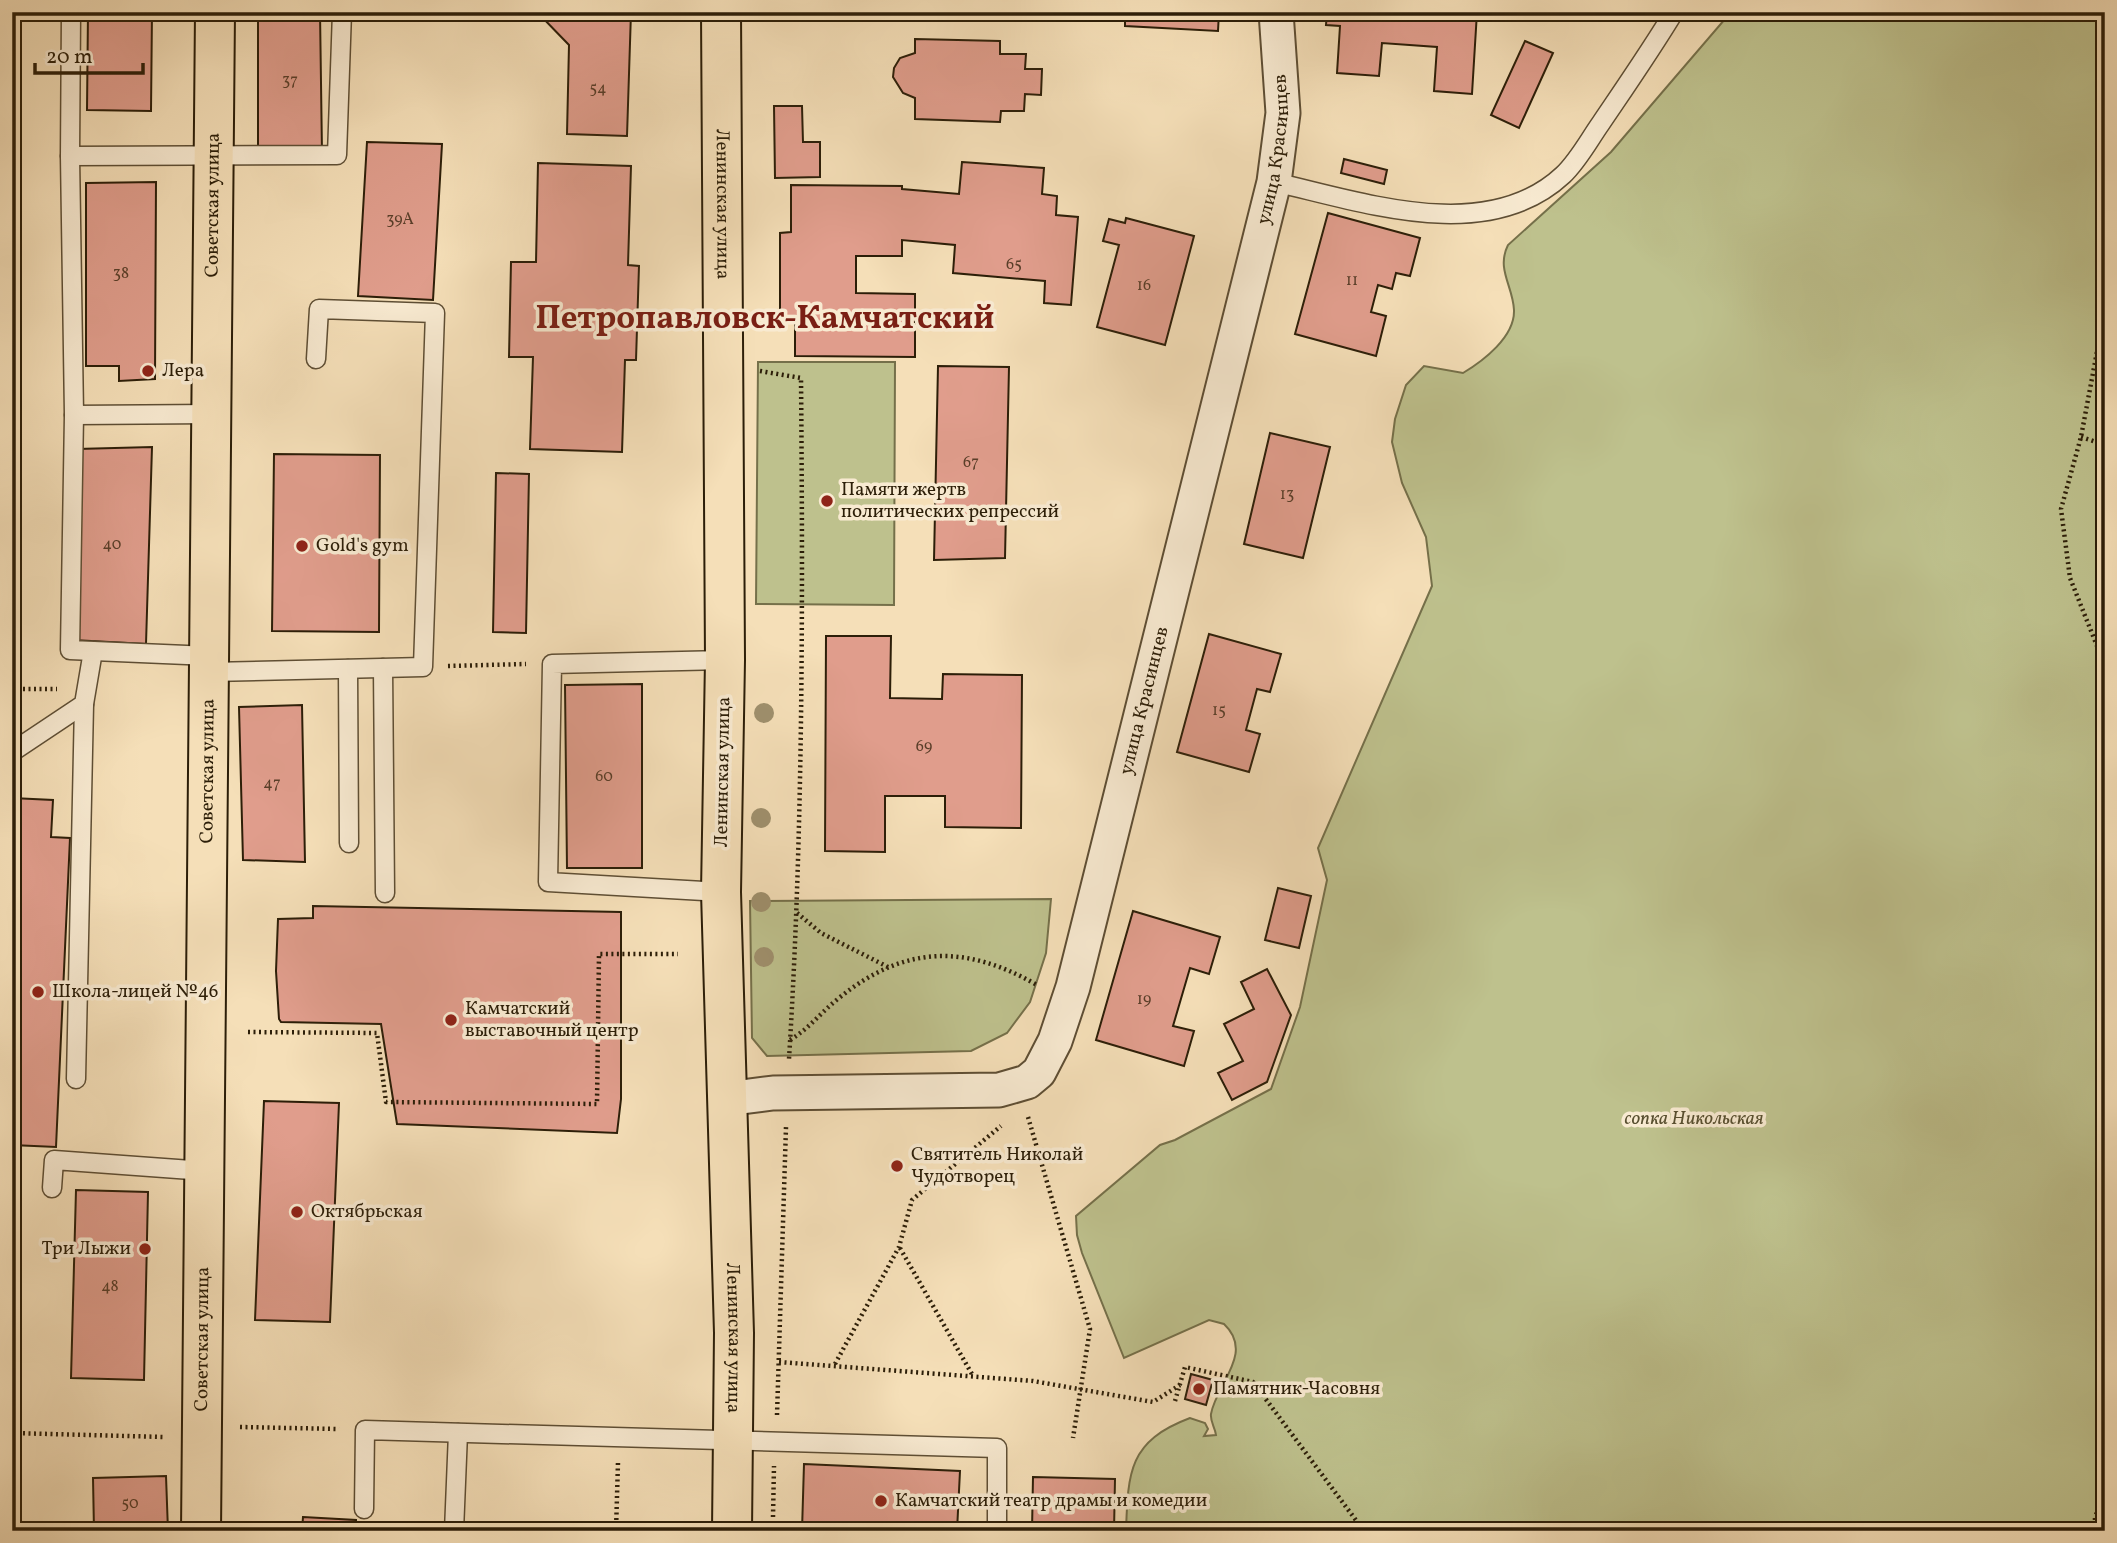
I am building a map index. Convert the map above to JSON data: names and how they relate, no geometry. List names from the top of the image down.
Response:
{
  "streets": {
    "main road": ["Советская улица", "Ленинская улица"],
    "street": ["улица Красинцев"]
  },
  "districts": ["Петропавловск-Камчатский"],
  "parks": ["сопка Никольская"],
  "places": [
    "Лера",
    "Памяти жертв политических репрессий",
    "Gold's gym",
    "Школа-лицей №46",
    "Камчатский выставочный центр",
    "Святитель Николай Чудотворец",
    "Октябрьская",
    "Три Лыжи",
    "Памятник-Часовня",
    "Камчатский театр драмы и комедии"
  ],
  "house_numbers": [
    "37",
    "54",
    "39А",
    "65",
    "38",
    "11",
    "16",
    "67",
    "13",
    "40",
    "15",
    "69",
    "60",
    "47",
    "19",
    "48",
    "50"
  ],
  "scale_bar": "20 m"
}
